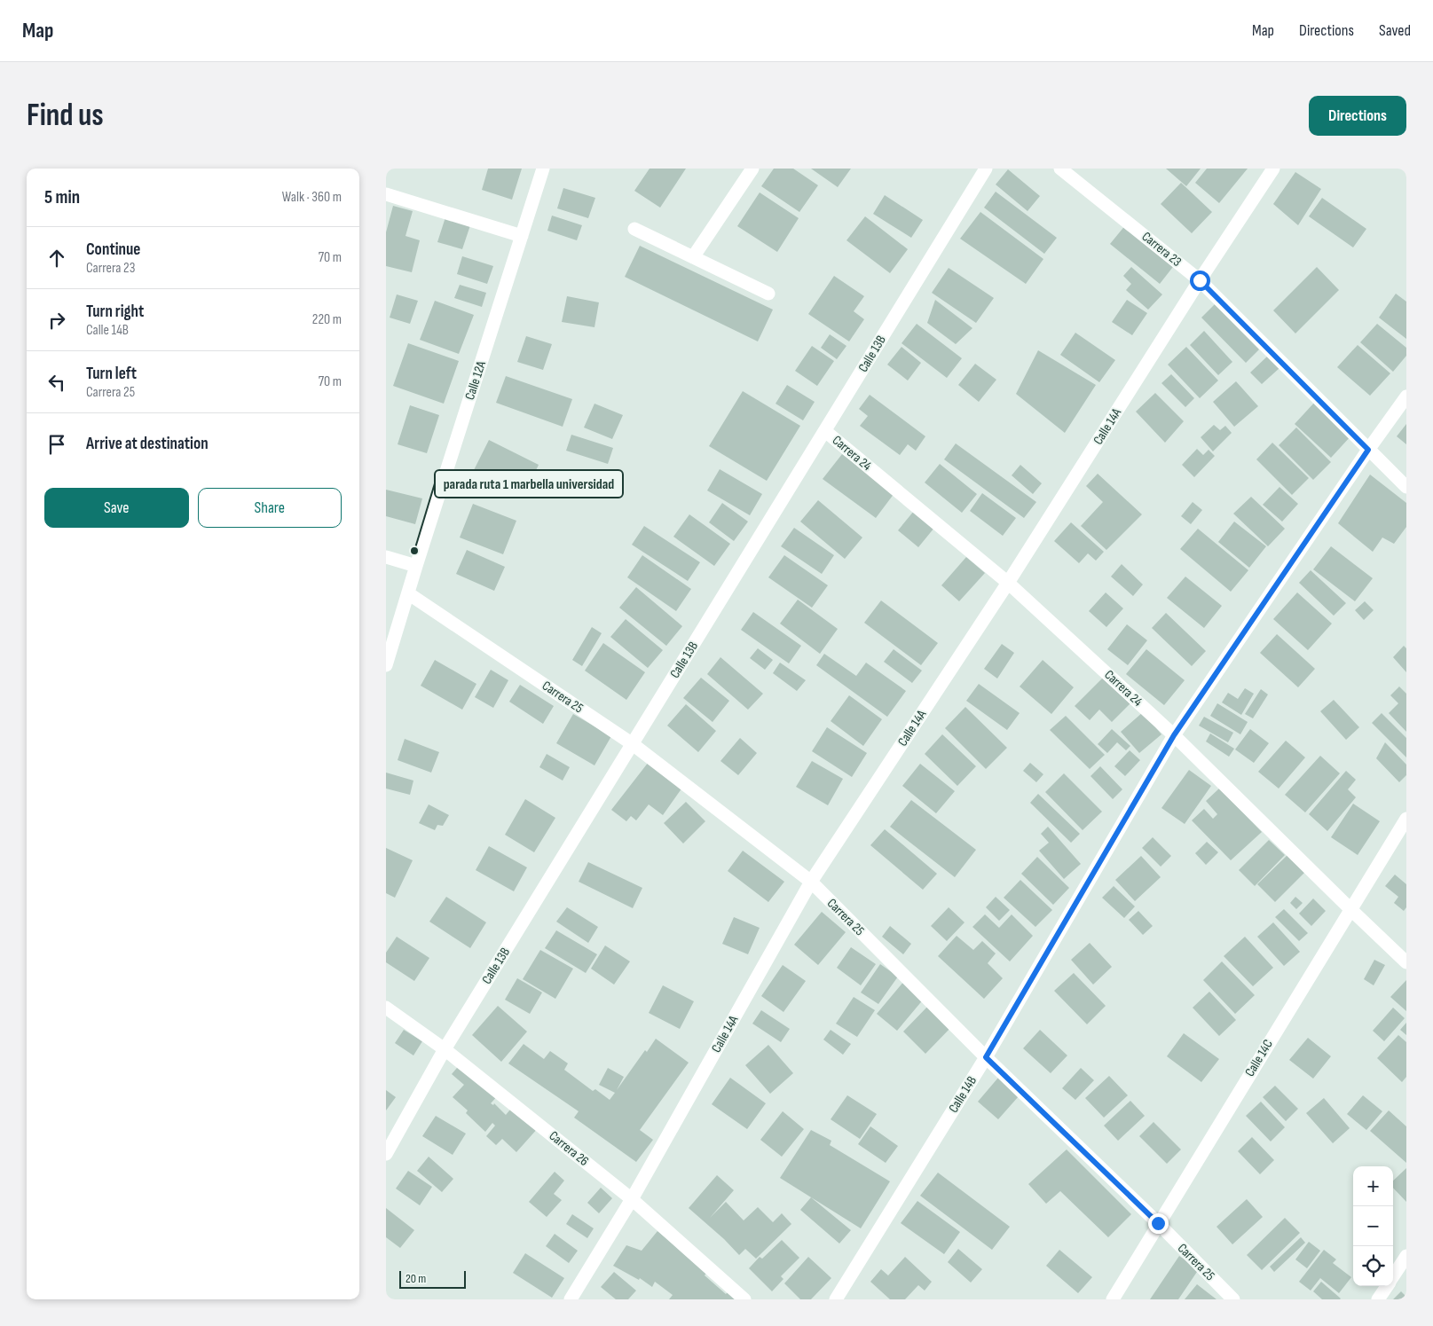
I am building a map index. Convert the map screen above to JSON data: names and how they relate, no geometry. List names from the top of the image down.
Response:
{
  "streets": {
    "street": [
      "Carrera 23",
      "Calle 13B",
      "Calle 12A",
      "Calle 14A",
      "Carrera 24",
      "Carrera 25",
      "Calle 14C",
      "Calle 14B",
      "Carrera 26"
    ]
  },
  "crossings": [
    ["Carrera 23", "Calle 14A"],
    ["Carrera 23", "Calle 14B"],
    ["Calle 13B", "Carrera 24"],
    ["Calle 13B", "Carrera 25"],
    ["Calle 13B", "Carrera 26"],
    ["Calle 12A", "Carrera 25"],
    ["Calle 14A", "Carrera 24"],
    ["Calle 14A", "Carrera 25"],
    ["Calle 14A", "Carrera 26"],
    ["Carrera 24", "Calle 14C"],
    ["Carrera 24", "Calle 14B"],
    ["Carrera 25", "Calle 14C"],
    ["Carrera 25", "Calle 14B"]
  ],
  "places": ["parada ruta 1 marbella universidad"],
  "scale_bar": "20 m",
  "page": {
    "header": "Map",
    "nav": ["Map", "Directions", "Saved"],
    "buttons": [
      "Directions",
      ["Save", "Share"]
    ],
    "title": "Find us",
    "heading": ["5 min", "Walk · 360 m"],
    "list": [
      ["Continue", "Carrera 23", "70 m"],
      ["Turn right", "Calle 14B", "220 m"],
      ["Turn left", "Carrera 25", "70 m"],
      "Arrive at destination"
    ],
    "map_buttons": ["+", "−"],
    "scale": "20 m"
  }
}
